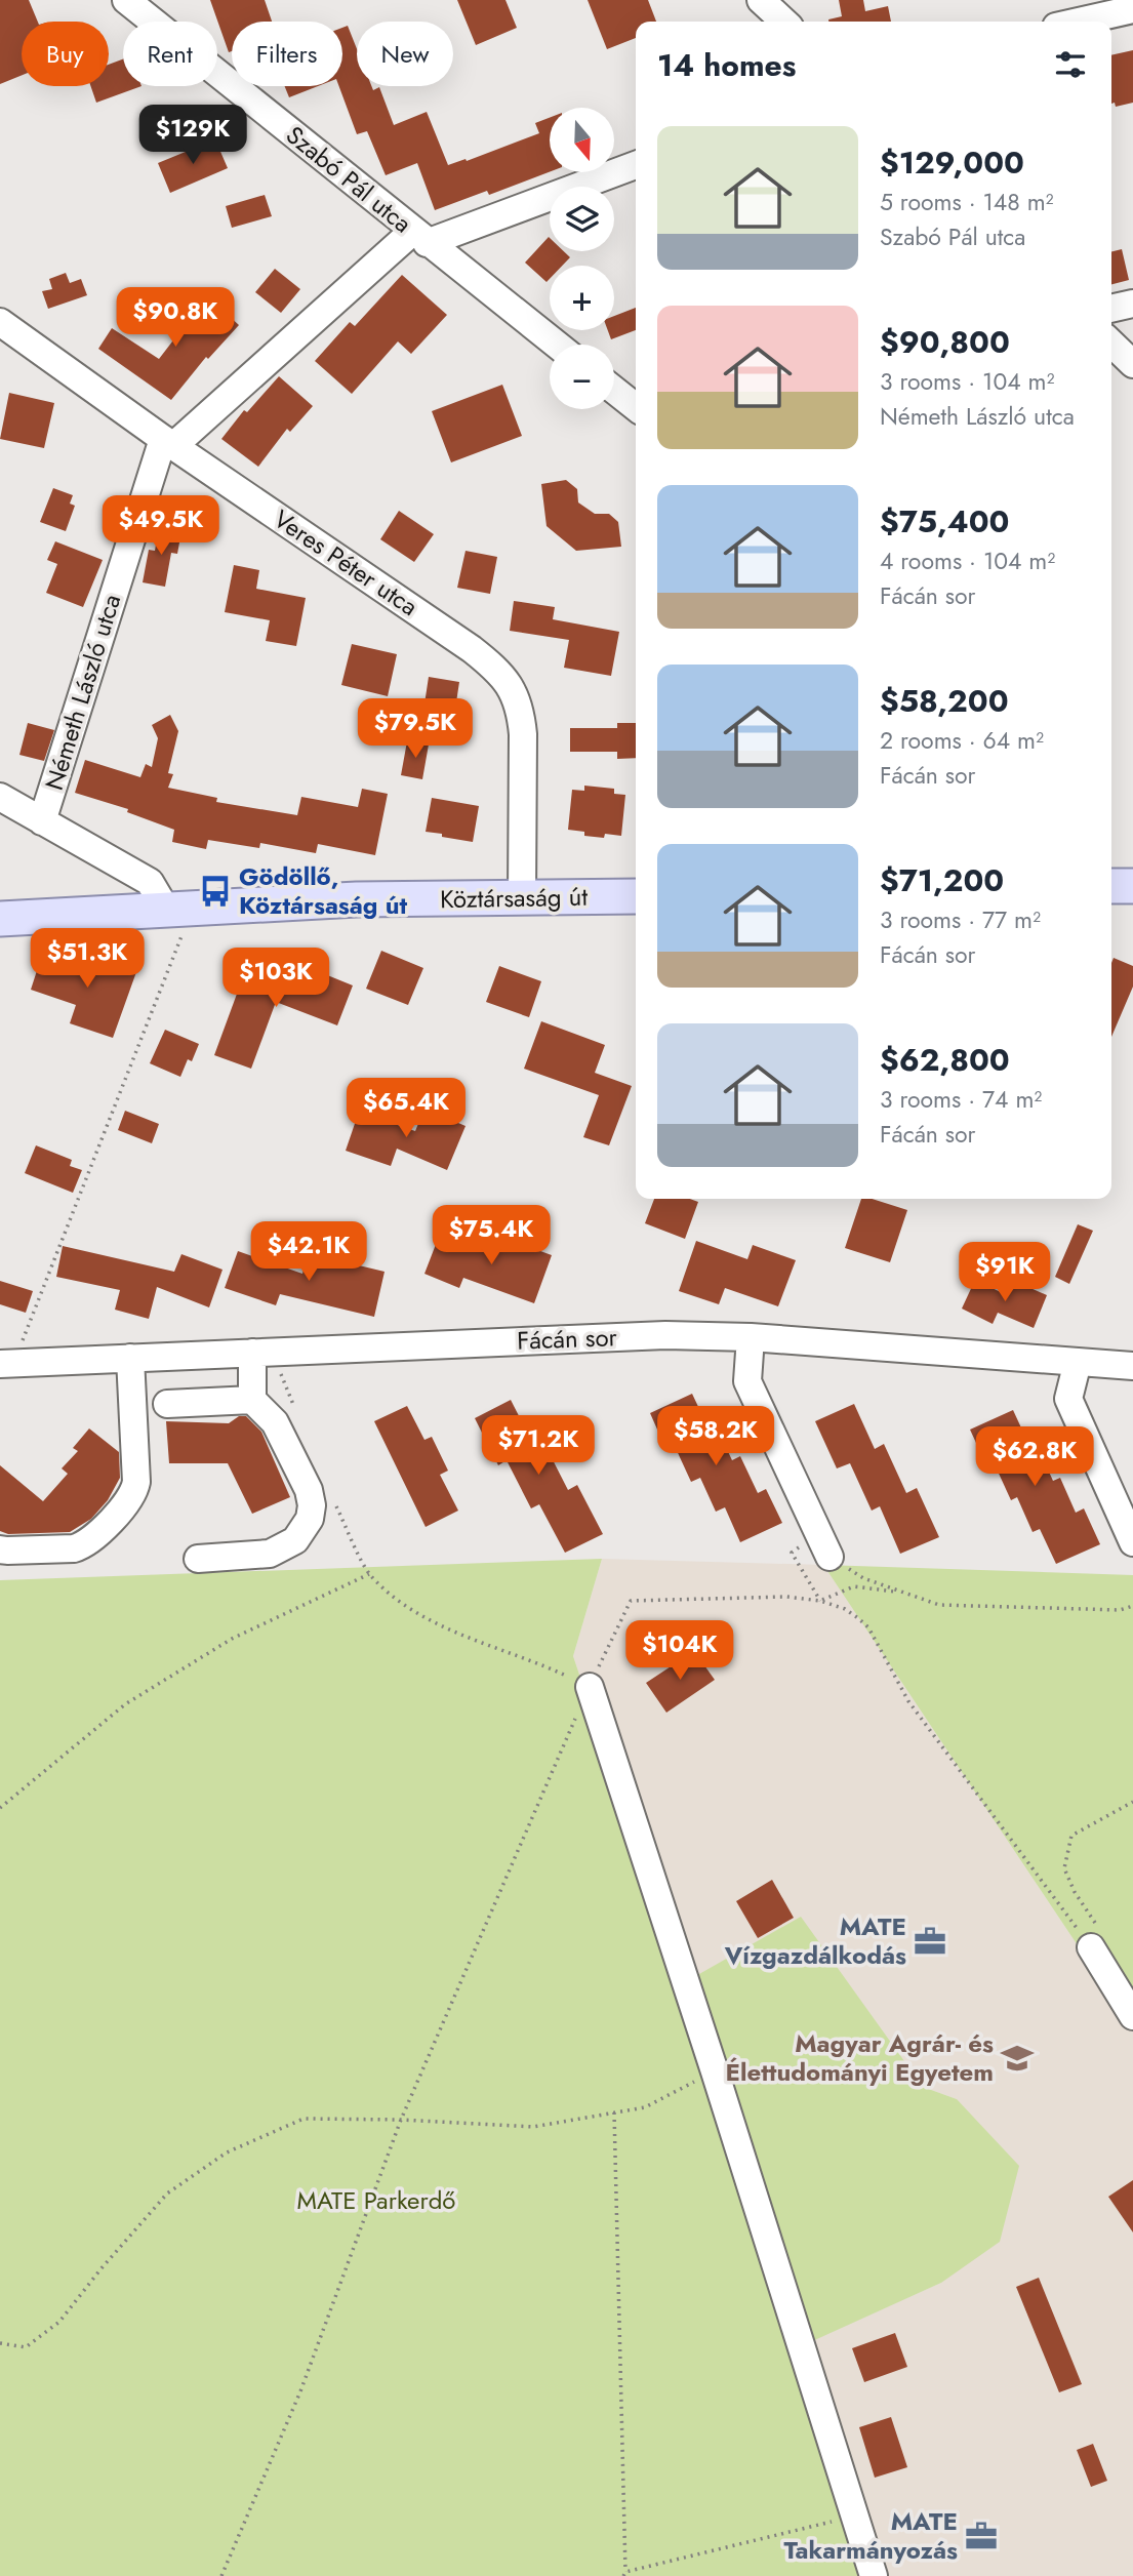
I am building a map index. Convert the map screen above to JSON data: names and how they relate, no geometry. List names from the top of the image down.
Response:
{
  "streets": {
    "main road": ["Köztársaság út"],
    "street": [
      "Szabó Pál utca",
      "Veres Péter utca",
      "Németh László utca",
      "Fácán sor"
    ]
  },
  "crossings": [
    ["Veres Péter utca", "Németh László utca"],
    ["Veres Péter utca", "Köztársaság út"]
  ],
  "parks": ["MATE Parkerdő"],
  "places": {
    "bus stop": ["Gödöllő, Köztársaság út"],
    "office": ["MATE Vízgazdálkodás", "MATE Takarmányozás"],
    "school or university": ["Magyar Agrár- és Élettudományi Egyetem"]
  },
  "north": "bottom",
  "page": {
    "chip": [
      "Buy",
      "Rent",
      "Filters",
      "New"
    ],
    "heading": "14 homes",
    "price": [
      "$129K",
      "$90.8K",
      "$49.5K",
      "$79.5K",
      "$51.3K",
      "$103K",
      "$65.4K",
      "$75.4K",
      "$42.1K",
      "$91K",
      "$58.2K",
      "$71.2K",
      "$62.8K",
      "$104K"
    ],
    "map_buttons": ["+", "−"],
    "list": [
      {
        "name": "$129,000",
        "note": "5 rooms · 148 m² · Szabó Pál utca"
      },
      {
        "name": "$90,800",
        "note": "3 rooms · 104 m² · Németh László utca"
      },
      {
        "name": "$75,400",
        "note": "4 rooms · 104 m² · Fácán sor"
      },
      {
        "name": "$58,200",
        "note": "2 rooms · 64 m² · Fácán sor"
      },
      {
        "name": "$71,200",
        "note": "3 rooms · 77 m² · Fácán sor"
      },
      {
        "name": "$62,800",
        "note": "3 rooms · 74 m² · Fácán sor"
      }
    ]
  }
}
